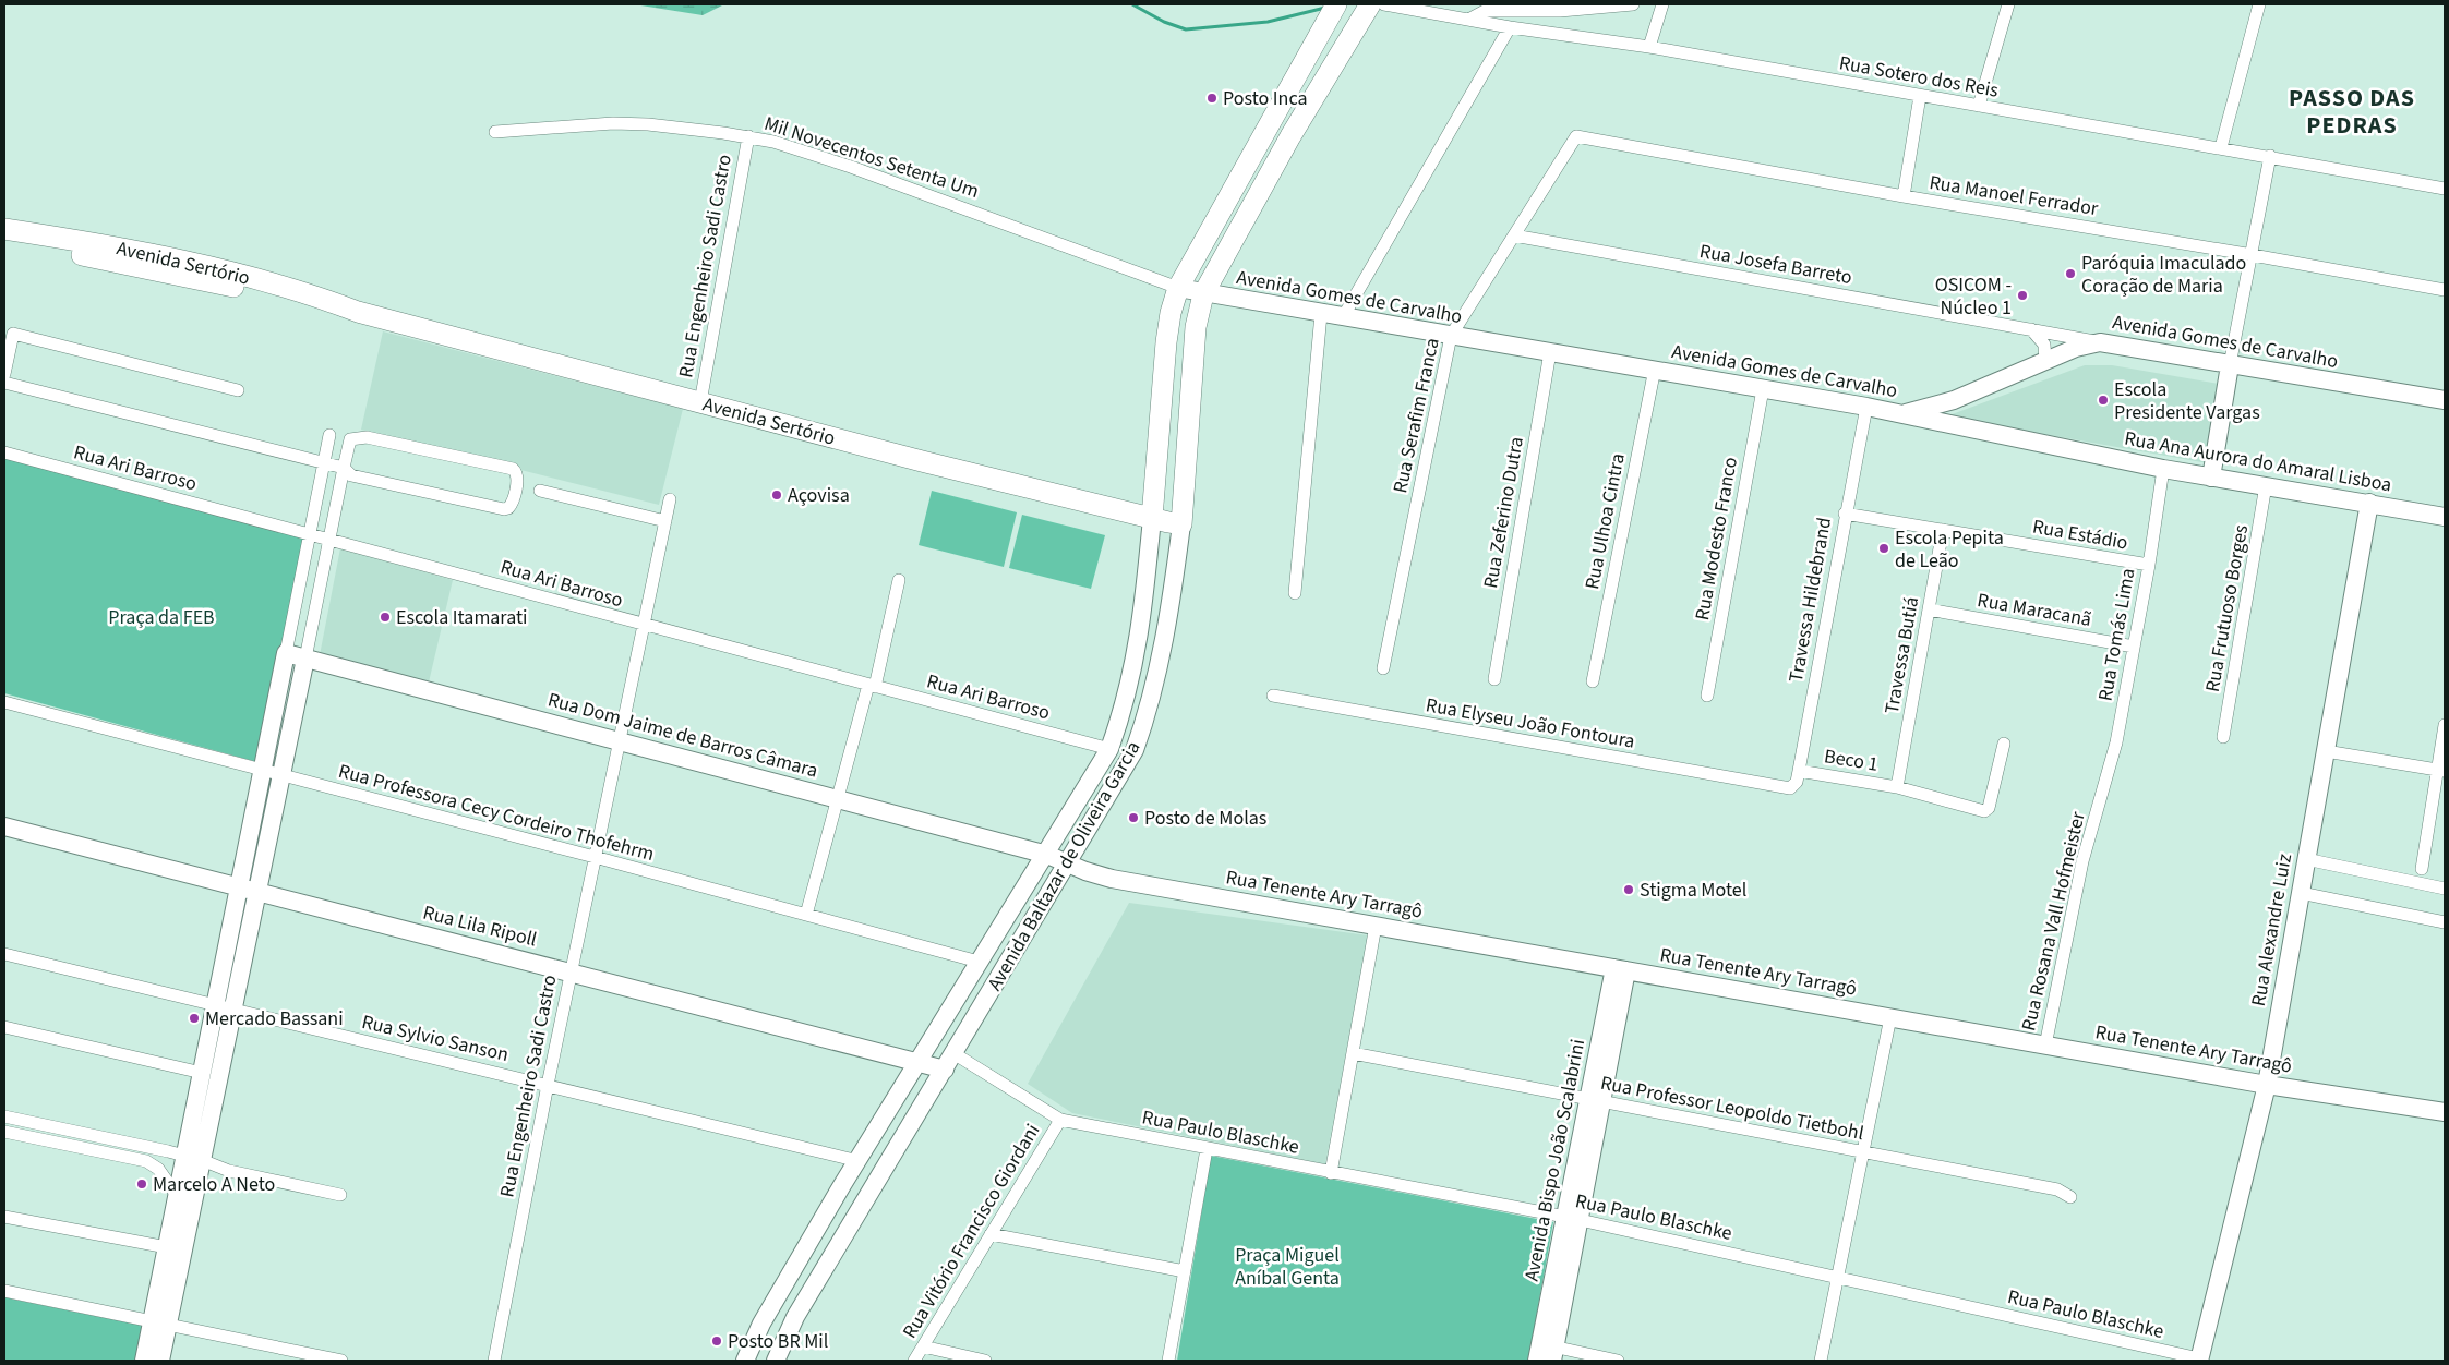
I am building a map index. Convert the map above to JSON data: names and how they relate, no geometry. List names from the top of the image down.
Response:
{
  "streets": {
    "main road": ["Avenida Sertório", "Avenida Baltazar de Oliveira Garcia"],
    "street": [
      "Rua Sotero dos Reis",
      "Mil Novecentos Setenta Um",
      "Rua Manoel Ferrador",
      "Rua Josefa Barreto",
      "Rua Engenheiro Sadi Castro",
      "Avenida Gomes de Carvalho",
      "Rua Serafim Franca",
      "Rua Ana Aurora do Amaral Lisboa",
      "Rua Ari Barroso",
      "Rua Zeferino Dutra",
      "Rua Ulhoa Cintra",
      "Rua Estádio",
      "Rua Modesto Franco",
      "Travessa Hildebrand",
      "Rua Frutuoso Borges",
      "Rua Maracanã",
      "Rua Tomás Lima",
      "Travessa Butiá",
      "Rua Elyseu João Fontoura",
      "Rua Dom Jaime de Barros Câmara",
      "Beco 1",
      "Rua Professora Cecy Cordeiro Thofehrm",
      "Rua Tenente Ary Tarragô",
      "Rua Rosana Vall Hofmeister",
      "Rua Lila Ripoll",
      "Rua Alexandre Luiz",
      "Rua Sylvio Sanson",
      "Rua Professor Leopoldo Tietbohl",
      "Rua Paulo Blaschke",
      "Avenida Bispo João Scalabrini",
      "Rua Vitório Francisco Giordani"
    ]
  },
  "crossings": [
    ["Mil Novecentos Setenta Um", "Rua Engenheiro Sadi Castro"],
    ["Mil Novecentos Setenta Um", "Avenida Baltazar de Oliveira Garcia"],
    ["Rua Manoel Ferrador", "Rua Serafim Franca"],
    ["Avenida Sertório", "Rua Engenheiro Sadi Castro"],
    ["Avenida Sertório", "Avenida Baltazar de Oliveira Garcia"],
    ["Rua Josefa Barreto", "Avenida Gomes de Carvalho"],
    ["Rua Josefa Barreto", "Rua Serafim Franca"],
    ["Rua Engenheiro Sadi Castro", "Rua Ari Barroso"],
    ["Rua Engenheiro Sadi Castro", "Rua Dom Jaime de Barros Câmara"],
    ["Rua Engenheiro Sadi Castro", "Rua Professora Cecy Cordeiro Thofehrm"],
    ["Rua Engenheiro Sadi Castro", "Rua Lila Ripoll"],
    ["Rua Engenheiro Sadi Castro", "Rua Sylvio Sanson"],
    ["Avenida Gomes de Carvalho", "Rua Serafim Franca"],
    ["Avenida Gomes de Carvalho", "Rua Ana Aurora do Amaral Lisboa"],
    ["Avenida Gomes de Carvalho", "Rua Zeferino Dutra"],
    ["Avenida Gomes de Carvalho", "Rua Ulhoa Cintra"],
    ["Avenida Gomes de Carvalho", "Rua Modesto Franco"],
    ["Avenida Gomes de Carvalho", "Travessa Hildebrand"],
    ["Avenida Gomes de Carvalho", "Avenida Baltazar de Oliveira Garcia"],
    ["Rua Ana Aurora do Amaral Lisboa", "Rua Frutuoso Borges"],
    ["Rua Ana Aurora do Amaral Lisboa", "Rua Tomás Lima"],
    ["Rua Ana Aurora do Amaral Lisboa", "Rua Alexandre Luiz"],
    ["Rua Ari Barroso", "Avenida Baltazar de Oliveira Garcia"],
    ["Rua Estádio", "Travessa Hildebrand"],
    ["Rua Estádio", "Rua Tomás Lima"],
    ["Rua Estádio", "Travessa Butiá"],
    ["Travessa Hildebrand", "Rua Elyseu João Fontoura"],
    ["Travessa Hildebrand", "Beco 1"],
    ["Rua Maracanã", "Rua Tomás Lima"],
    ["Rua Maracanã", "Travessa Butiá"],
    ["Rua Tomás Lima", "Rua Rosana Vall Hofmeister"],
    ["Travessa Butiá", "Beco 1"],
    ["Rua Elyseu João Fontoura", "Beco 1"],
    ["Rua Dom Jaime de Barros Câmara", "Avenida Baltazar de Oliveira Garcia"],
    ["Rua Dom Jaime de Barros Câmara", "Rua Tenente Ary Tarragô"],
    ["Rua Professora Cecy Cordeiro Thofehrm", "Avenida Baltazar de Oliveira Garcia"],
    ["Avenida Baltazar de Oliveira Garcia", "Rua Tenente Ary Tarragô"],
    ["Avenida Baltazar de Oliveira Garcia", "Rua Lila Ripoll"],
    ["Avenida Baltazar de Oliveira Garcia", "Rua Sylvio Sanson"],
    ["Avenida Baltazar de Oliveira Garcia", "Rua Paulo Blaschke"],
    ["Rua Tenente Ary Tarragô", "Rua Rosana Vall Hofmeister"],
    ["Rua Tenente Ary Tarragô", "Rua Alexandre Luiz"],
    ["Rua Tenente Ary Tarragô", "Avenida Bispo João Scalabrini"],
    ["Rua Alexandre Luiz", "Rua Paulo Blaschke"],
    ["Rua Professor Leopoldo Tietbohl", "Avenida Bispo João Scalabrini"],
    ["Rua Paulo Blaschke", "Avenida Bispo João Scalabrini"],
    ["Rua Paulo Blaschke", "Rua Vitório Francisco Giordani"]
  ],
  "districts": ["PASSO DAS PEDRAS"],
  "parks": ["Praça da FEB", "Praça Miguel Aníbal Genta"],
  "places": [
    "Posto Inca",
    "Paróquia Imaculado Coração de Maria",
    "OSICOM - Núcleo 1",
    "Escola Presidente Vargas",
    "Açovisa",
    "Escola Pepita de Leão",
    "Escola Itamarati",
    "Posto de Molas",
    "Stigma Motel",
    "Mercado Bassani",
    "Marcelo A Neto",
    "Posto BR Mil"
  ]
}
